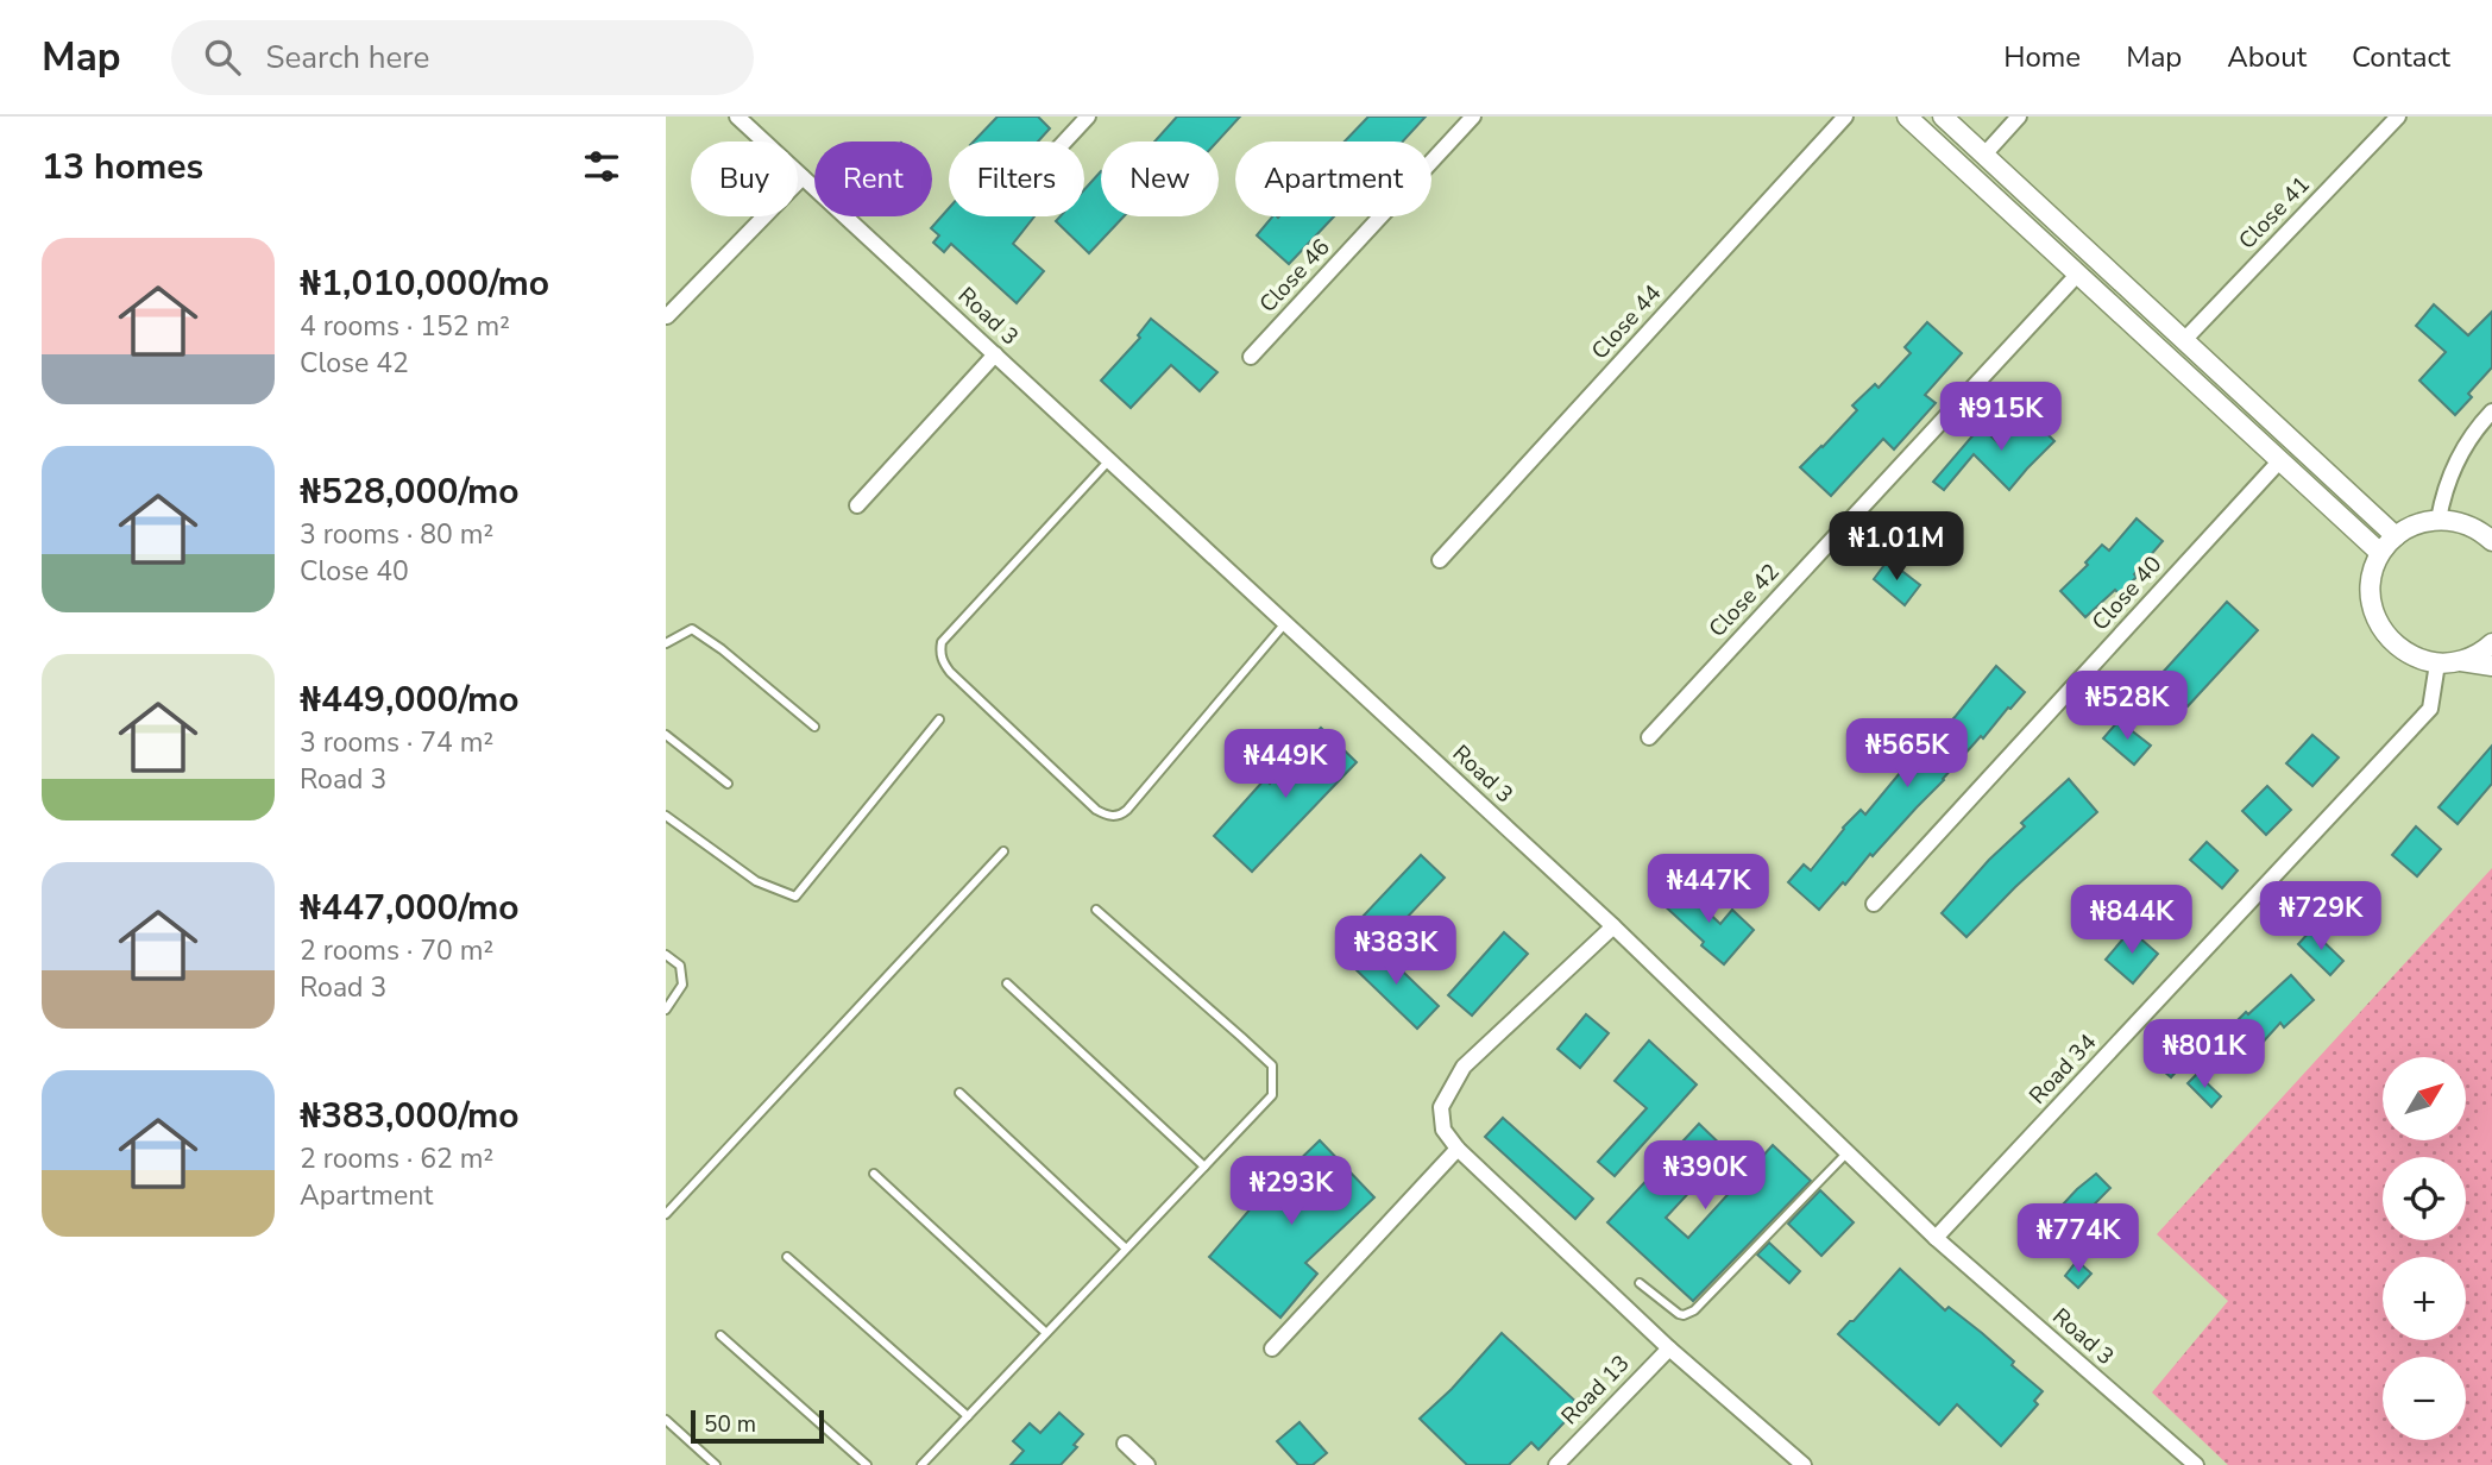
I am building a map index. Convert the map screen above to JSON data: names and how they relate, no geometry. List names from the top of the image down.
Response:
{
  "streets": {
    "street": [
      "Close 41",
      "Close 46",
      "Road 3",
      "Close 44",
      "Close 40",
      "Close 42",
      "Road 34",
      "Road 13"
    ]
  },
  "crossings": [
    ["Road 3", "Road 34"]
  ],
  "scale_bar": "50 m",
  "north": "top right",
  "page": {
    "header": "Map",
    "search": "Search here",
    "nav": [
      "Home",
      "Map",
      "About",
      "Contact"
    ],
    "heading": "13 homes",
    "chip": [
      "Buy",
      "Rent",
      "Filters",
      "New",
      "Apartment"
    ],
    "list": [
      {
        "name": "₦1,010,000/mo",
        "note": "4 rooms · 152 m² · Close 42"
      },
      {
        "name": "₦528,000/mo",
        "note": "3 rooms · 80 m² · Close 40"
      },
      {
        "name": "₦449,000/mo",
        "note": "3 rooms · 74 m² · Road 3"
      },
      {
        "name": "₦447,000/mo",
        "note": "2 rooms · 70 m² · Road 3"
      },
      {
        "name": "₦383,000/mo",
        "note": "2 rooms · 62 m² · Apartment"
      }
    ],
    "price": [
      "₦915K",
      "₦1.01M",
      "₦528K",
      "₦565K",
      "₦449K",
      "₦447K",
      "₦729K",
      "₦844K",
      "₦383K",
      "₦801K",
      "₦390K",
      "₦293K",
      "₦774K"
    ],
    "map_buttons": ["+", "−"],
    "scale": "50 m"
  }
}
